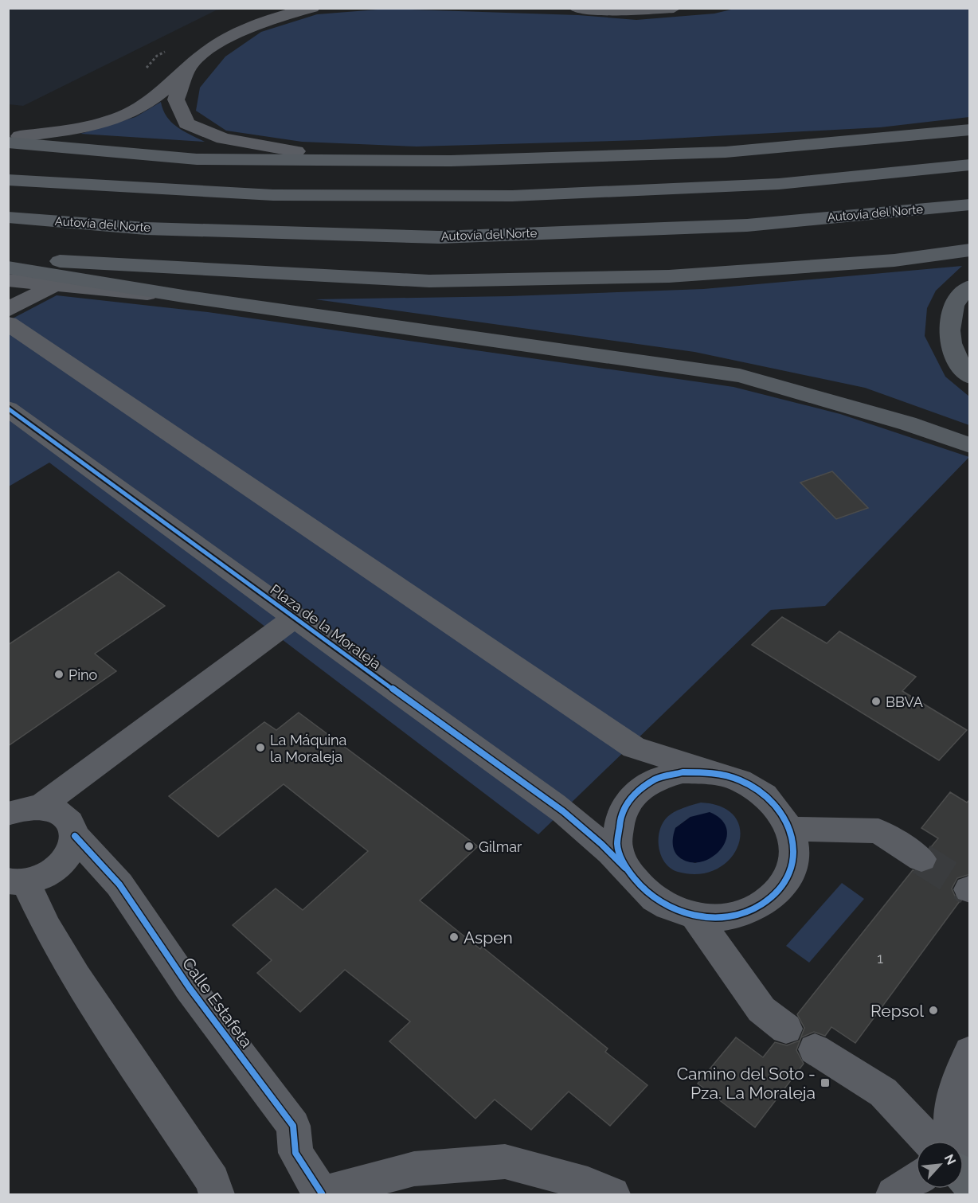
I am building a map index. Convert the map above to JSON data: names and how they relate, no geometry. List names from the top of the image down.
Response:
{
  "streets": {
    "highway": ["Autovía del Norte"],
    "street": ["Plaza de la Moraleja", "Calle Estafeta"]
  },
  "places": {
    "other": [
      "Pino",
      "BBVA",
      "La Máquina la Moraleja",
      "Gilmar",
      "Aspen",
      "Repsol"
    ],
    "transit": ["Camino del Soto - Pza. La Moraleja"]
  },
  "house_numbers": ["1"],
  "north": "top right"
}
